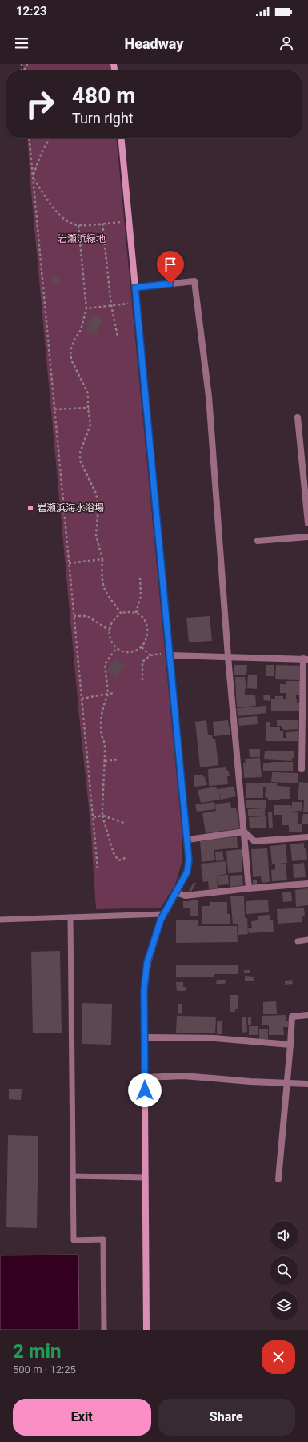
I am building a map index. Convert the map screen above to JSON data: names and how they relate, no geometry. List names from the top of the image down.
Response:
{
  "parks": ["岩瀬浜緑地"],
  "places": ["岩瀬浜海水浴場"],
  "page": {
    "status": "12:23",
    "header": "Headway",
    "turn": ["480 m", "Turn right"],
    "heading": ["2 min", "500 m · 12:25"],
    "buttons": ["Exit", "Share"]
  }
}
